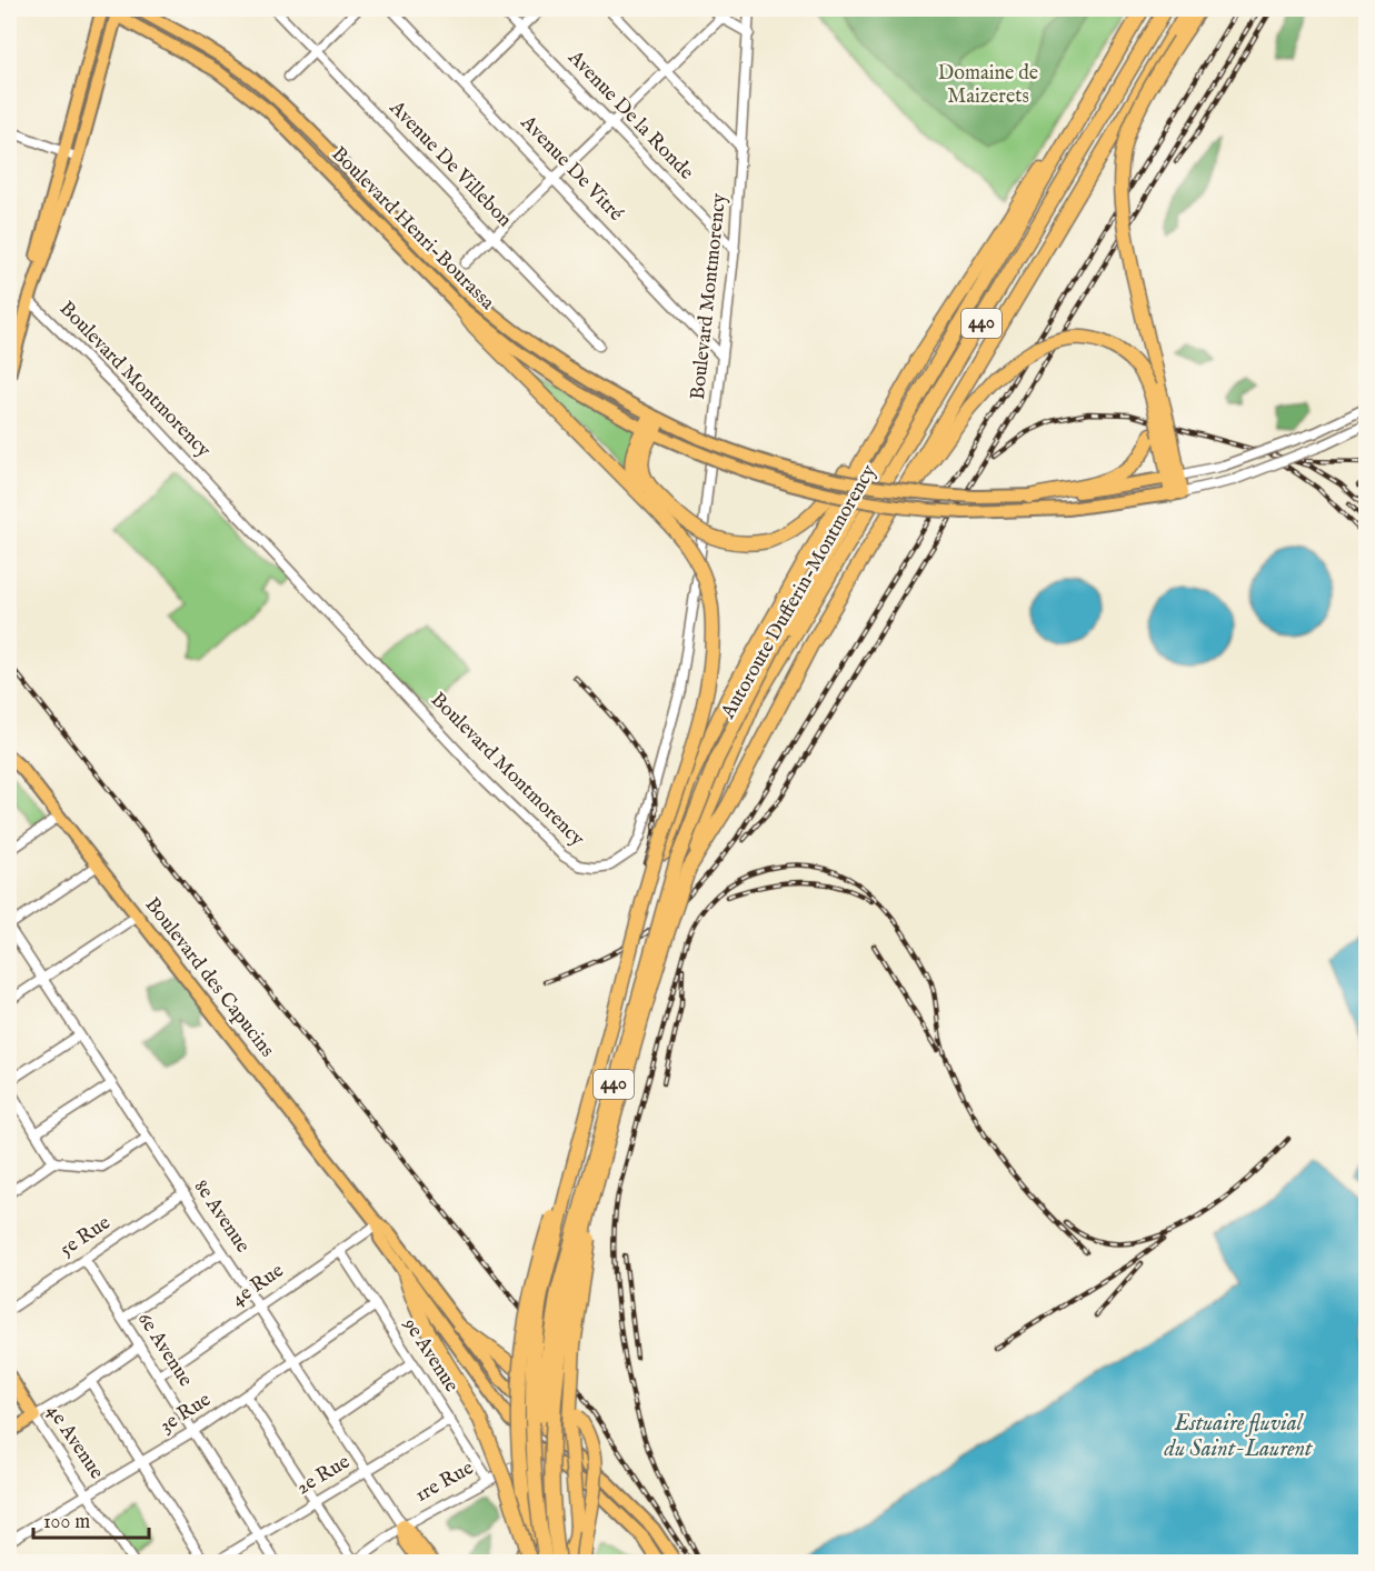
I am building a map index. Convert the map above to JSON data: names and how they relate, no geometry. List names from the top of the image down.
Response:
{
  "streets": {
    "highway": ["440", "Autoroute Dufferin-Montmorency"],
    "main road": ["Boulevard Henri-Bourassa", "Boulevard des Capucins", "4e Avenue"],
    "street": [
      "Avenue De la Ronde",
      "Avenue De Villebon",
      "Avenue De Vitré",
      "Boulevard Montmorency",
      "8e Avenue",
      "5e Rue",
      "4e Rue",
      "6e Avenue",
      "9e Avenue",
      "3e Rue",
      "2e Rue",
      "1re Rue"
    ]
  },
  "crossings": [
    ["Avenue De la Ronde", "Boulevard Montmorency"],
    ["Avenue De Vitré", "Boulevard Montmorency"],
    ["Boulevard des Capucins", "4e Rue"],
    ["Boulevard des Capucins", "1re Rue"],
    ["8e Avenue", "5e Rue"],
    ["8e Avenue", "4e Rue"],
    ["8e Avenue", "3e Rue"],
    ["8e Avenue", "2e Rue"],
    ["8e Avenue", "1re Rue"],
    ["5e Rue", "6e Avenue"],
    ["4e Rue", "6e Avenue"],
    ["4e Rue", "9e Avenue"],
    ["6e Avenue", "3e Rue"],
    ["6e Avenue", "2e Rue"],
    ["9e Avenue", "3e Rue"],
    ["9e Avenue", "2e Rue"],
    ["9e Avenue", "1re Rue"],
    ["3e Rue", "4e Avenue"]
  ],
  "water": ["Estuaire fluvial du Saint-Laurent"],
  "parks": ["Domaine de Maizerets"],
  "scale_bar": "100 m"
}
